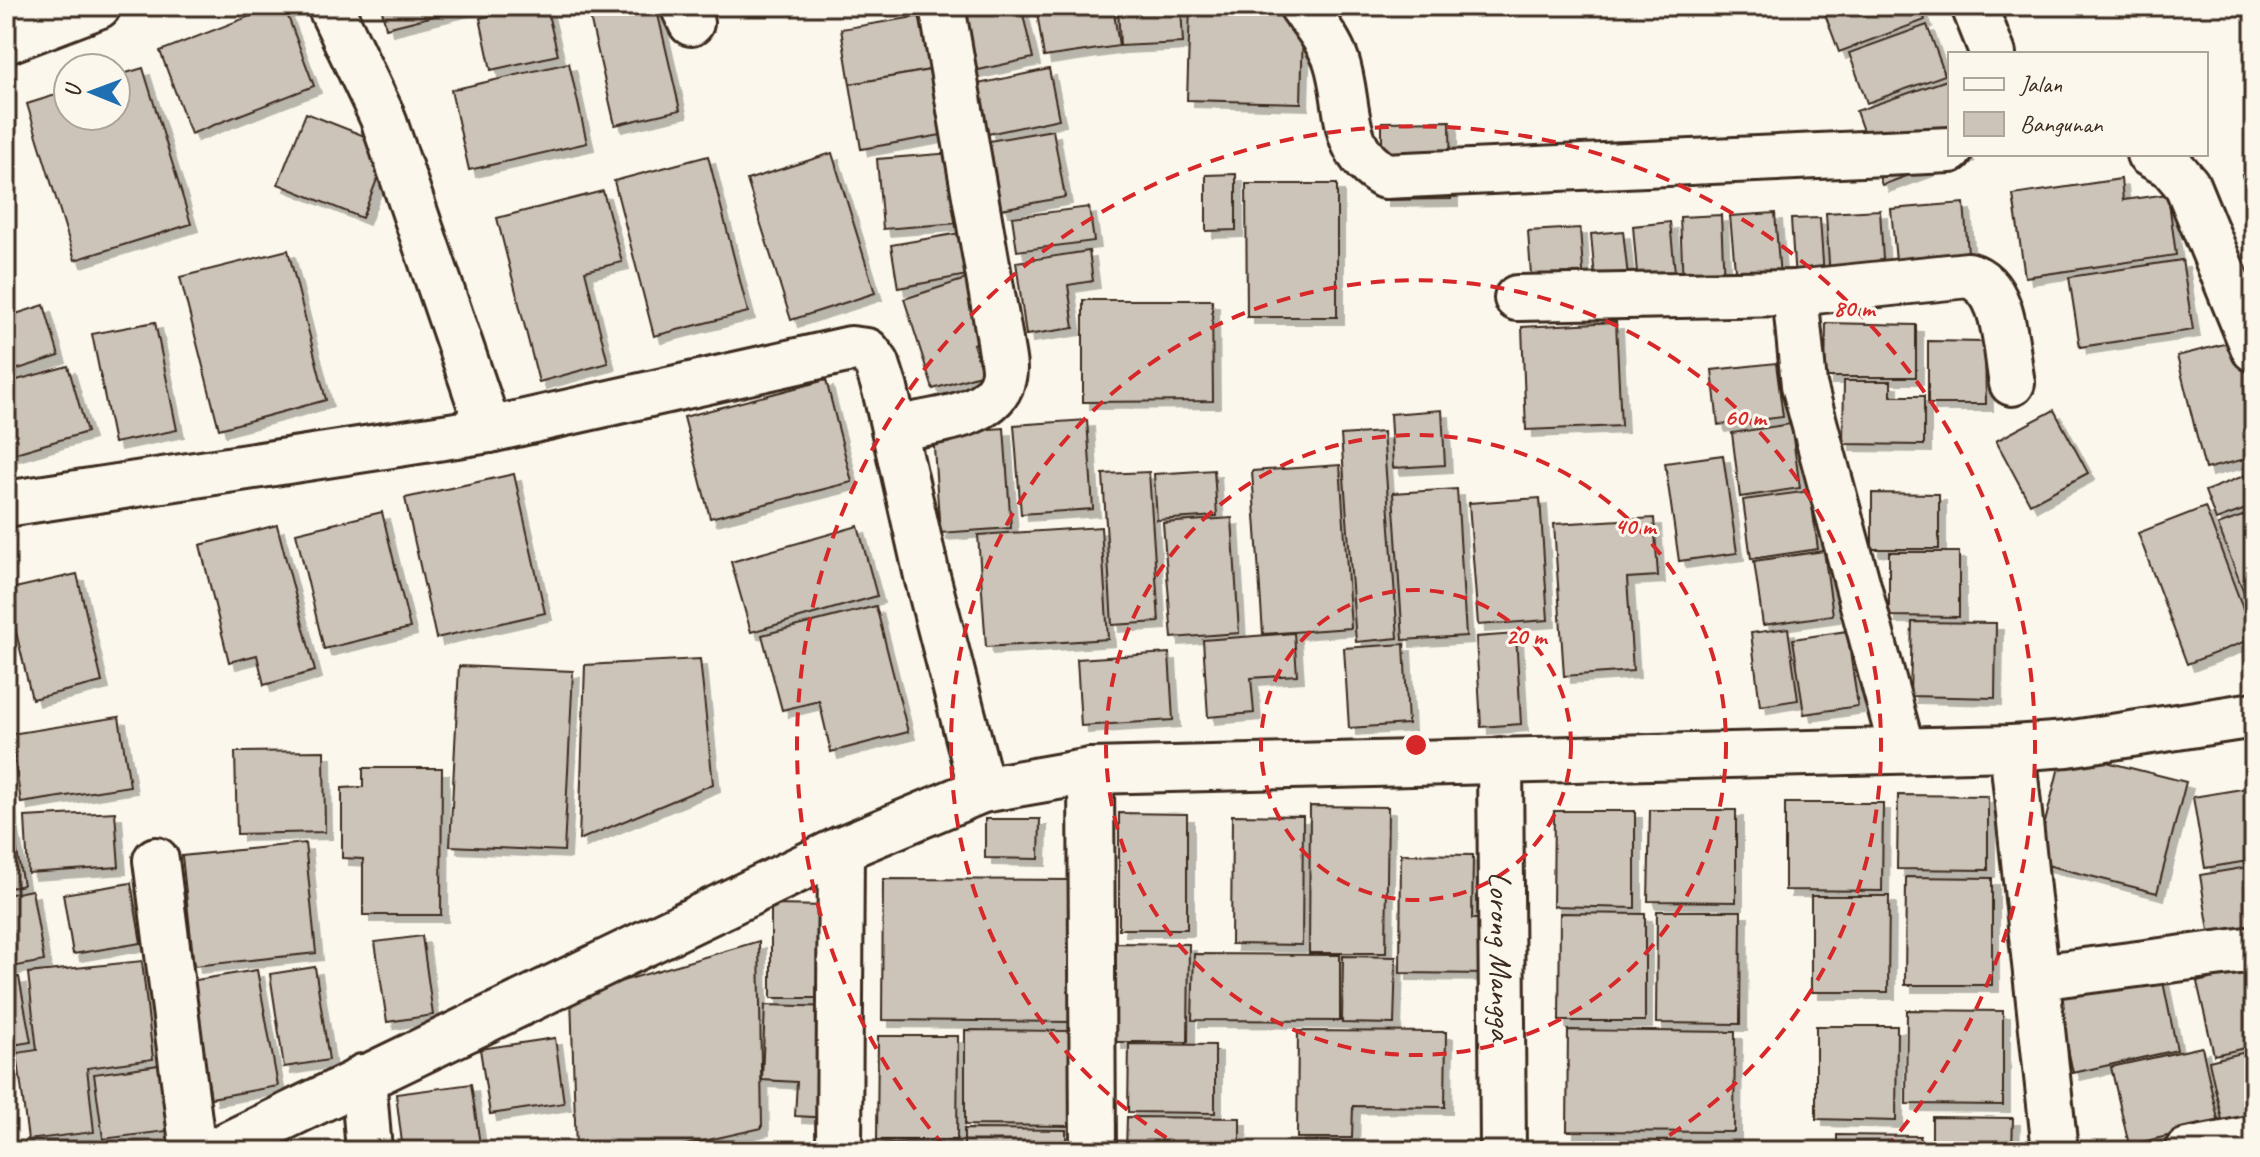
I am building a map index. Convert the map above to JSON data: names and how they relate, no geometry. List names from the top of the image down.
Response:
{
  "streets": {
    "street": ["Lorong Mangga"]
  },
  "legend": ["Jalan", "Bangunan"],
  "north": "left",
  "rings": [
    "80 m",
    "60 m",
    "40 m",
    "20 m"
  ]
}
